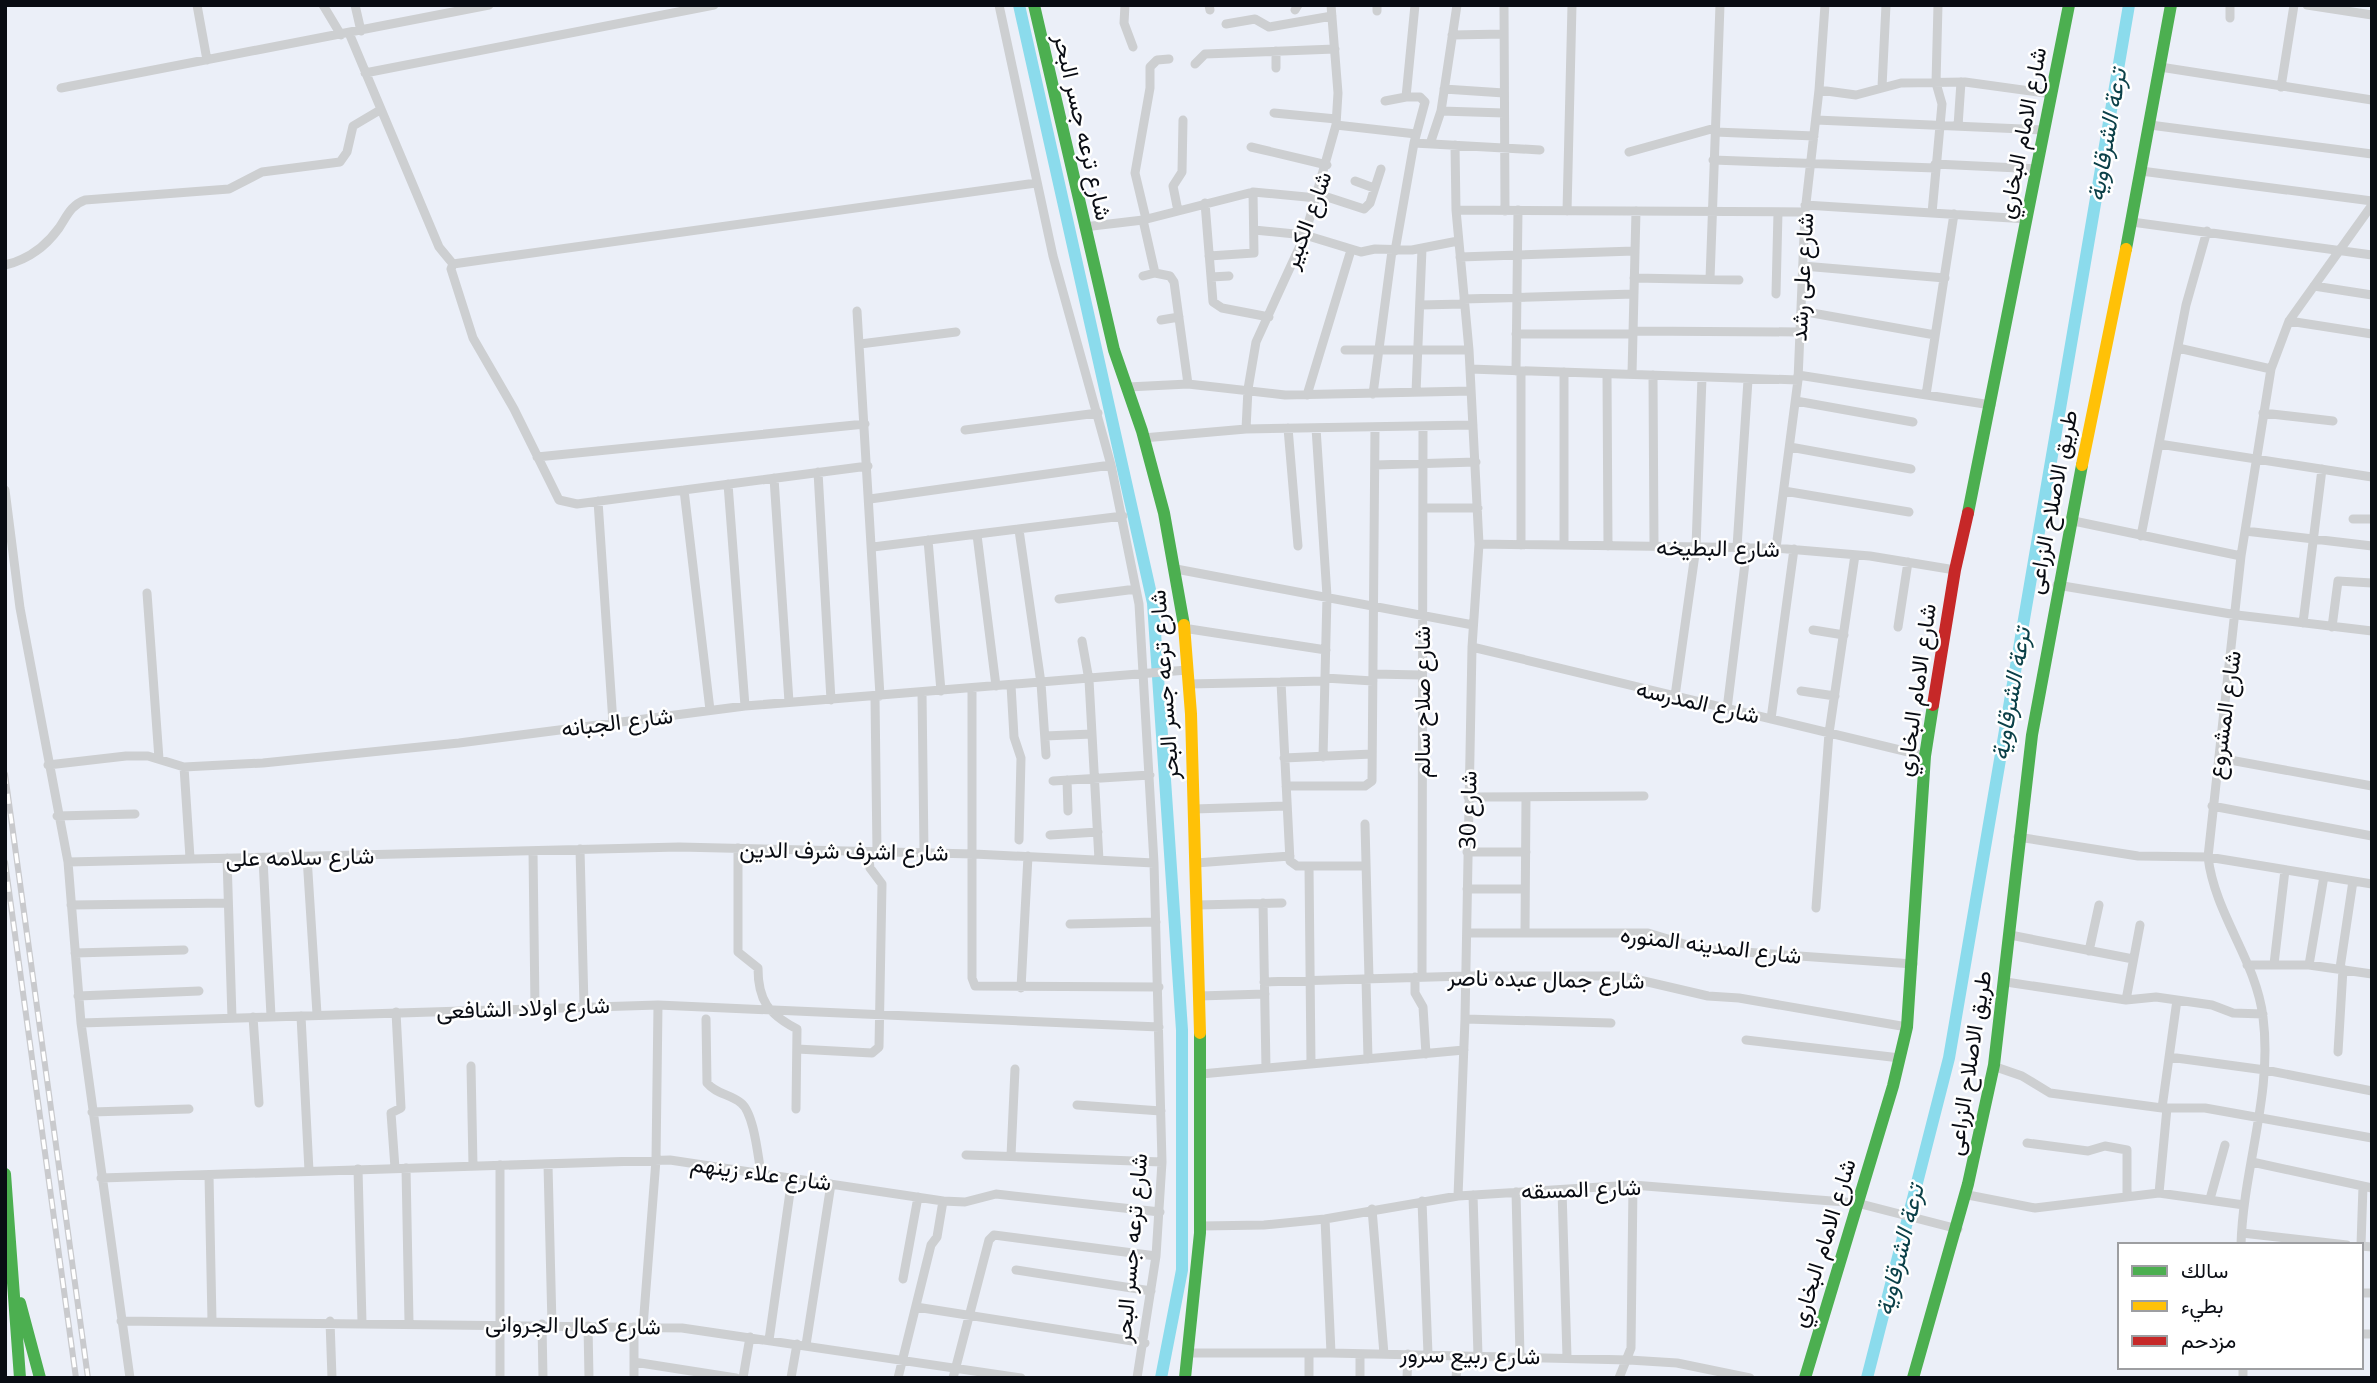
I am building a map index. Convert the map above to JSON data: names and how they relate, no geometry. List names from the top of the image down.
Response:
{
  "streets": {
    "main road": ["شارع ترعه جسر البحر", "شارع الامام البخاري", "طريق الاصلاح الزراعى"],
    "street": [
      "شارع الكبير",
      "شارع على رشد",
      "شارع البطيخه",
      "شارع صلاح سالم",
      "شارع المدرسه",
      "شارع المشروع",
      "شارع الجبانه",
      "شارع 30",
      "شارع اشرف شرف الدين",
      "شارع سلامه على",
      "شارع المدينه المنوره",
      "شارع جمال عبده ناصر",
      "شارع اولاد الشافعى",
      "شارع علاء زينهم",
      "شارع المسقه",
      "شارع كمال الجروانى",
      "شارع ربيع سرور"
    ]
  },
  "crossings": [
    ["شارع ترعه جسر البحر", "شارع الجبانه"],
    ["شارع ترعه جسر البحر", "شارع اشرف شرف الدين"],
    ["شارع ترعه جسر البحر", "شارع اولاد الشافعى"],
    ["شارع ترعه جسر البحر", "شارع علاء زينهم"],
    ["شارع ترعه جسر البحر", "شارع المسقه"],
    ["شارع ترعه جسر البحر", "شارع ربيع سرور"],
    ["شارع الامام البخاري", "شارع البطيخه"],
    ["شارع الامام البخاري", "شارع المدرسه"],
    ["شارع الامام البخاري", "شارع المدينه المنوره"],
    ["شارع الامام البخاري", "شارع جمال عبده ناصر"],
    ["شارع الامام البخاري", "شارع المسقه"],
    ["شارع على رشد", "شارع البطيخه"],
    ["طريق الاصلاح الزراعى", "شارع المسقه"],
    ["شارع البطيخه", "شارع 30"],
    ["شارع صلاح سالم", "شارع جمال عبده ناصر"],
    ["شارع المدرسه", "شارع 30"],
    ["شارع 30", "شارع المدينه المنوره"],
    ["شارع 30", "شارع جمال عبده ناصر"],
    ["شارع 30", "شارع المسقه"],
    ["شارع اشرف شرف الدين", "شارع سلامه على"]
  ],
  "water": ["ترعة الشرقاوية"],
  "legend": ["سالك", "بطيء", "مزدحم"]
}
